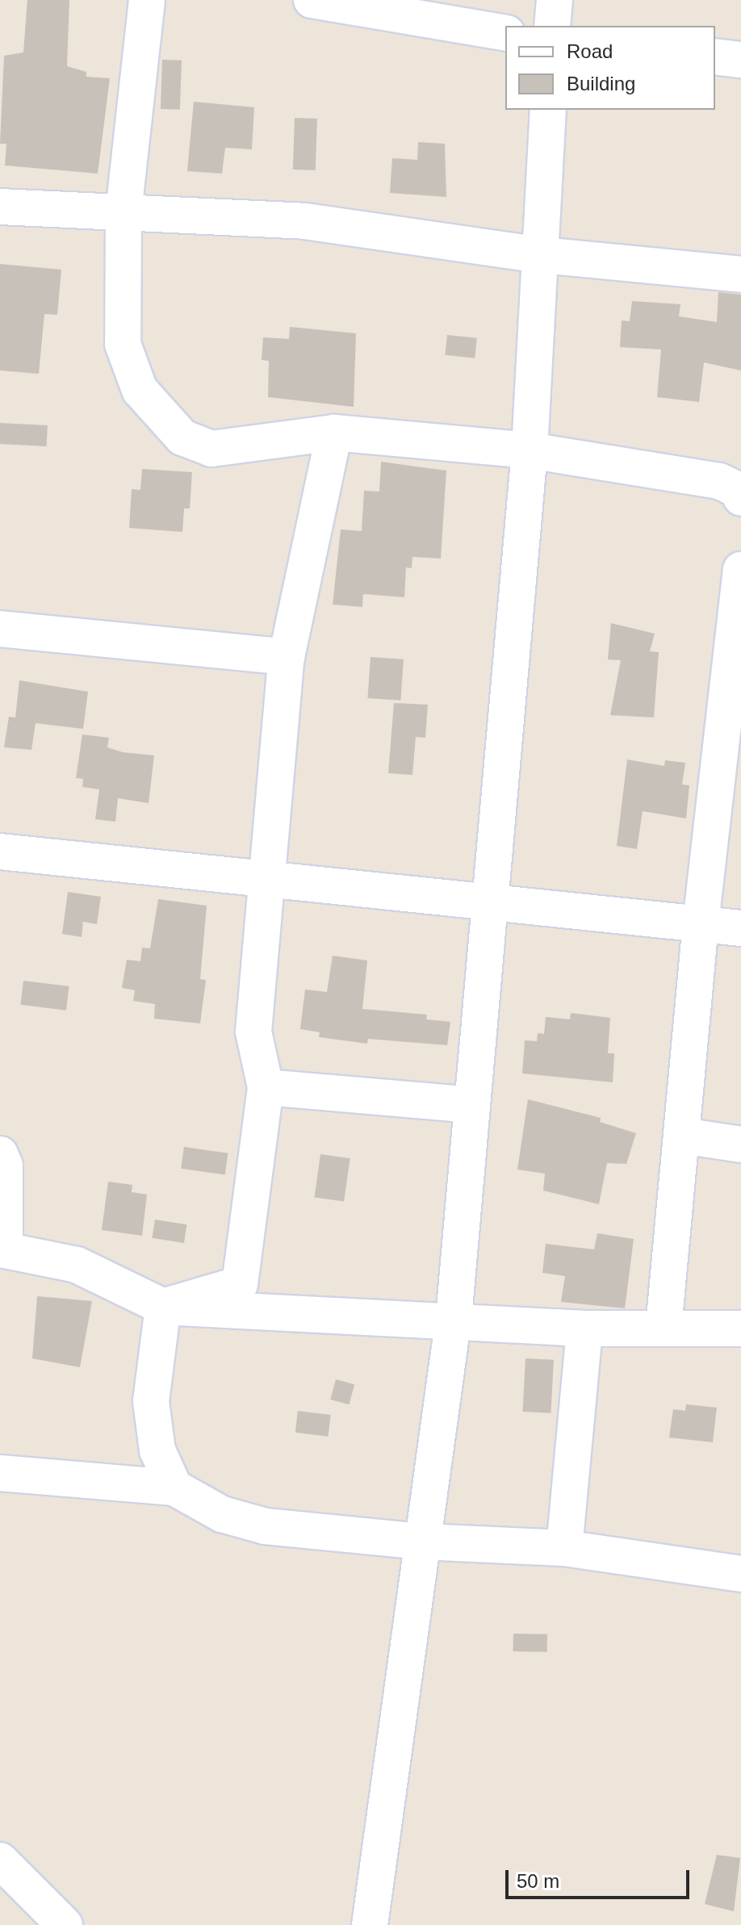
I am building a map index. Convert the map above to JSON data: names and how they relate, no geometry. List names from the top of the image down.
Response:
{
  "legend": ["Road", "Building"],
  "scale_bar": "50 m"
}
